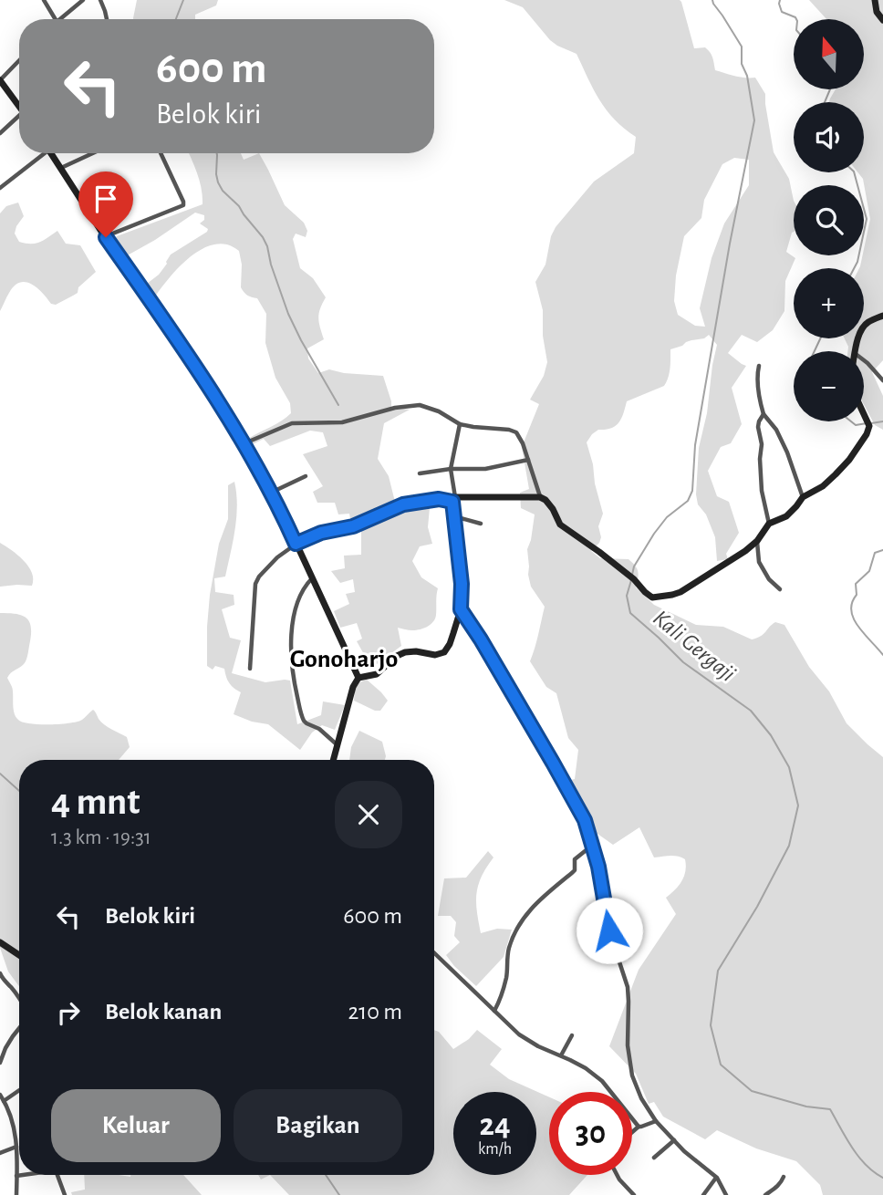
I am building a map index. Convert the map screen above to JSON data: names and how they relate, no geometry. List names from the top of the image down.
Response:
{
  "districts": ["Gonoharjo"],
  "water": ["Kali Gergaji"],
  "north": "top",
  "page": {
    "map_buttons": ["+", "−"],
    "turn": ["600 m", "Belok kiri"],
    "heading": ["4 mnt", "1.3 km · 19:31"],
    "list": [
      {
        "name": "Belok kiri",
        "value": "600 m"
      },
      {
        "name": "Belok kanan",
        "value": "210 m"
      }
    ],
    "buttons": ["Keluar", "Bagikan"],
    "speed": "24 km/h",
    "limit": "30"
  }
}
